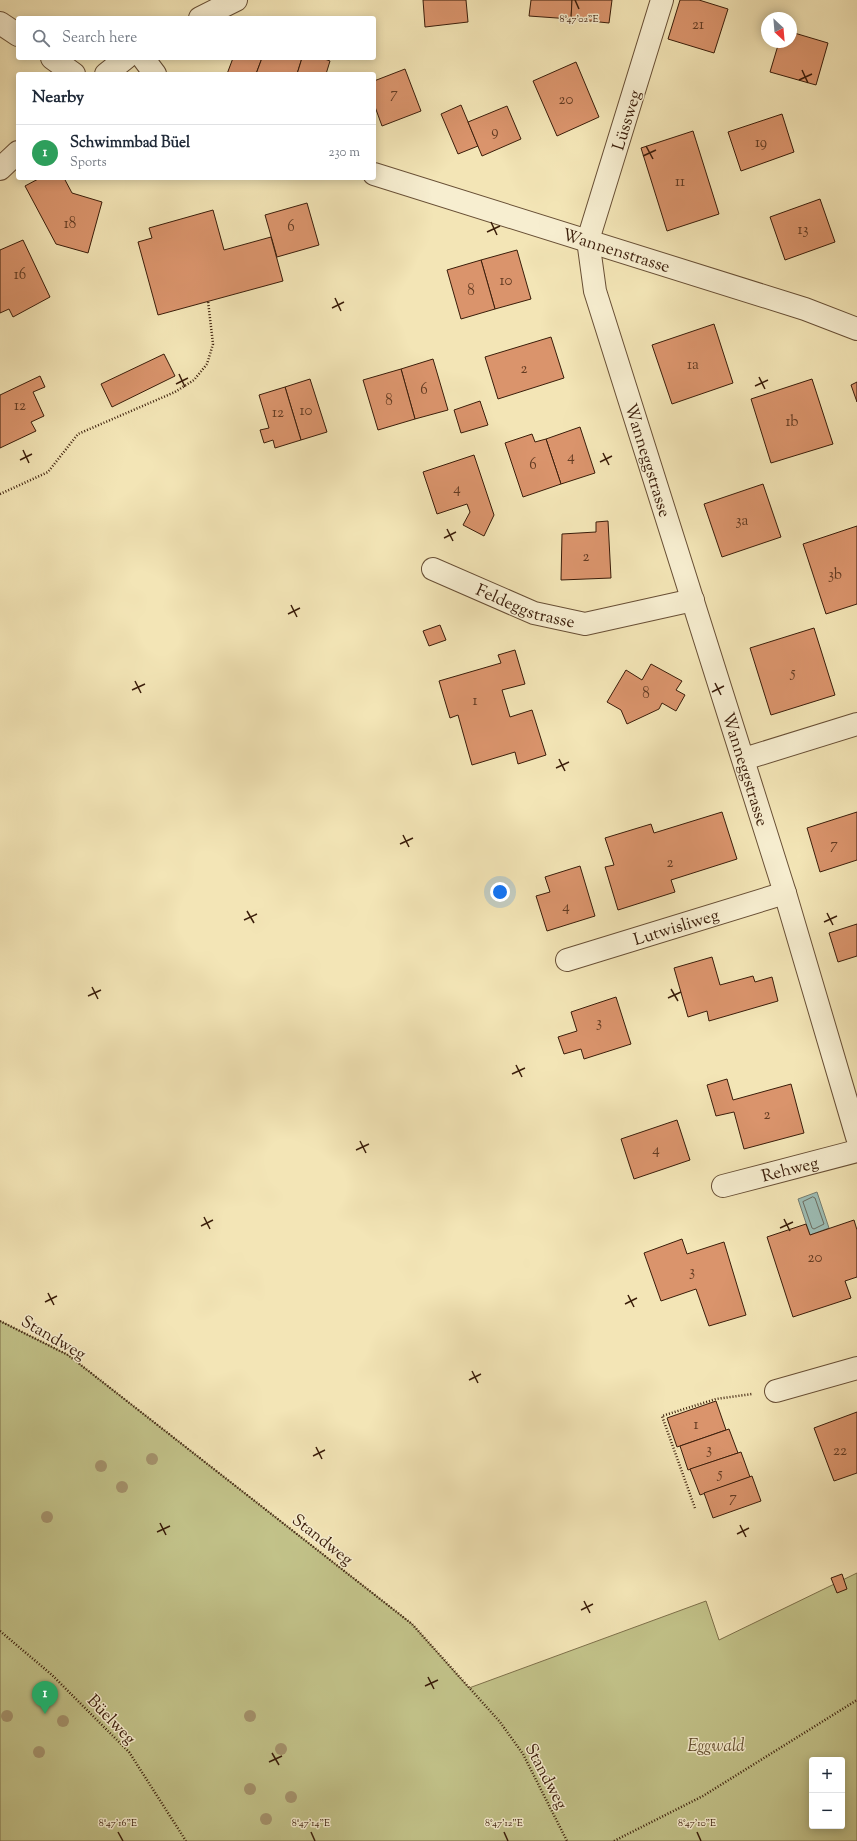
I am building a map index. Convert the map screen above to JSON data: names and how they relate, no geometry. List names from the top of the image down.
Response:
{
  "streets": {
    "street": [
      "Lüssweg",
      "Wannenstrasse",
      "Wanneggstrasse",
      "Feldeggstrasse",
      "Lutwisliweg",
      "Rehweg"
    ],
    "path": ["Standweg", "Büelweg"]
  },
  "crossings": [
    ["Lüssweg", "Wannenstrasse"],
    ["Lüssweg", "Wanneggstrasse"],
    ["Wannenstrasse", "Wanneggstrasse"],
    ["Wanneggstrasse", "Feldeggstrasse"],
    ["Wanneggstrasse", "Lutwisliweg"]
  ],
  "parks": ["Eggwald"],
  "house_numbers": [
    "21",
    "7",
    "20",
    "9",
    "19",
    "11",
    "18",
    "6",
    "13",
    "16",
    "10",
    "8",
    "1a",
    "2",
    "6",
    "8",
    "12",
    "10",
    "12",
    "1b",
    "4",
    "6",
    "4",
    "3a",
    "2",
    "3b",
    "5",
    "8",
    "1",
    "7",
    "2",
    "4",
    "3",
    "2",
    "4",
    "20",
    "3",
    "1",
    "3",
    "22",
    "5",
    "7"
  ],
  "north": "bottom right",
  "page": {
    "search": "Search here",
    "heading": "Nearby",
    "list": [
      {
        "mark": "1",
        "name": "Schwimmbad Büel",
        "note": "Sports",
        "value": "230 m"
      }
    ],
    "pins": "1",
    "map_buttons": ["+", "−"]
  },
  "coordinates": [
    "8°47'02\"E",
    "8°47'16\"E",
    "8°47'14\"E",
    "8°47'12\"E",
    "8°47'10\"E"
  ]
}
